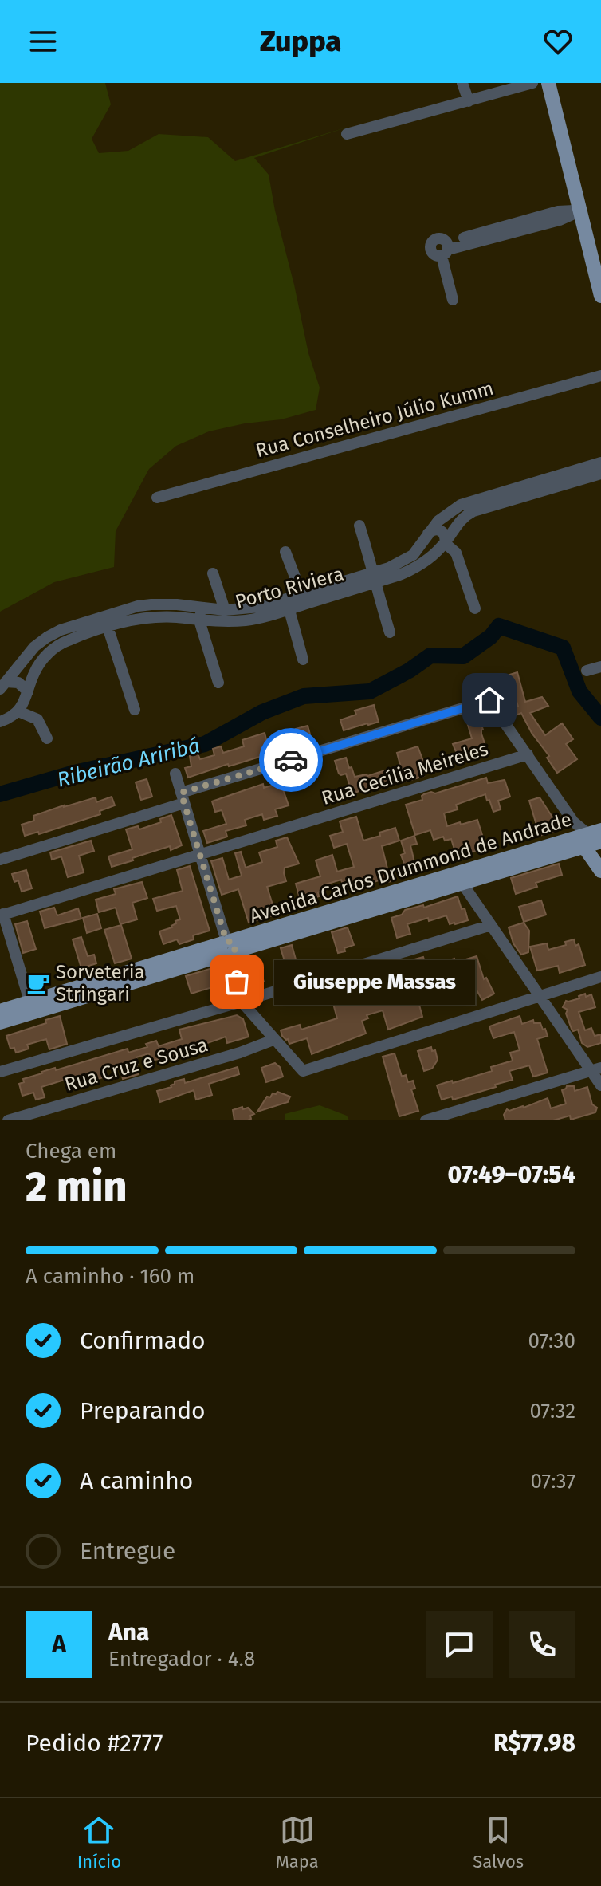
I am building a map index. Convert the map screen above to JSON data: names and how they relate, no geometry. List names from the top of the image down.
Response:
{
  "streets": {
    "main road": ["Avenida Carlos Drummond de Andrade"],
    "street": [
      "Rua Conselheiro Júlio Kumm",
      "Porto Riviera",
      "Rua Cecília Meireles",
      "Rua Cruz e Sousa"
    ]
  },
  "water": ["Ribeirão Ariribá"],
  "places": {
    "other": ["Giuseppe Massas"],
    "cafe": ["Sorveteria Stringari"]
  },
  "page": {
    "header": "Zuppa",
    "bubble": "Giuseppe Massas",
    "heading": ["2 min", "Chega em", "07:49–07:54"],
    "panel": [
      "Ana",
      "Entregador · 4.8",
      "Pedido #2777",
      "R$77.98"
    ],
    "bar": "A caminho · 160 m",
    "list": [
      ["Confirmado", "07:30"],
      ["Preparando", "07:32"],
      ["A caminho", "07:37"],
      "Entregue"
    ],
    "round": "A",
    "tabs": ["Início", "Mapa", "Salvos"]
  }
}
